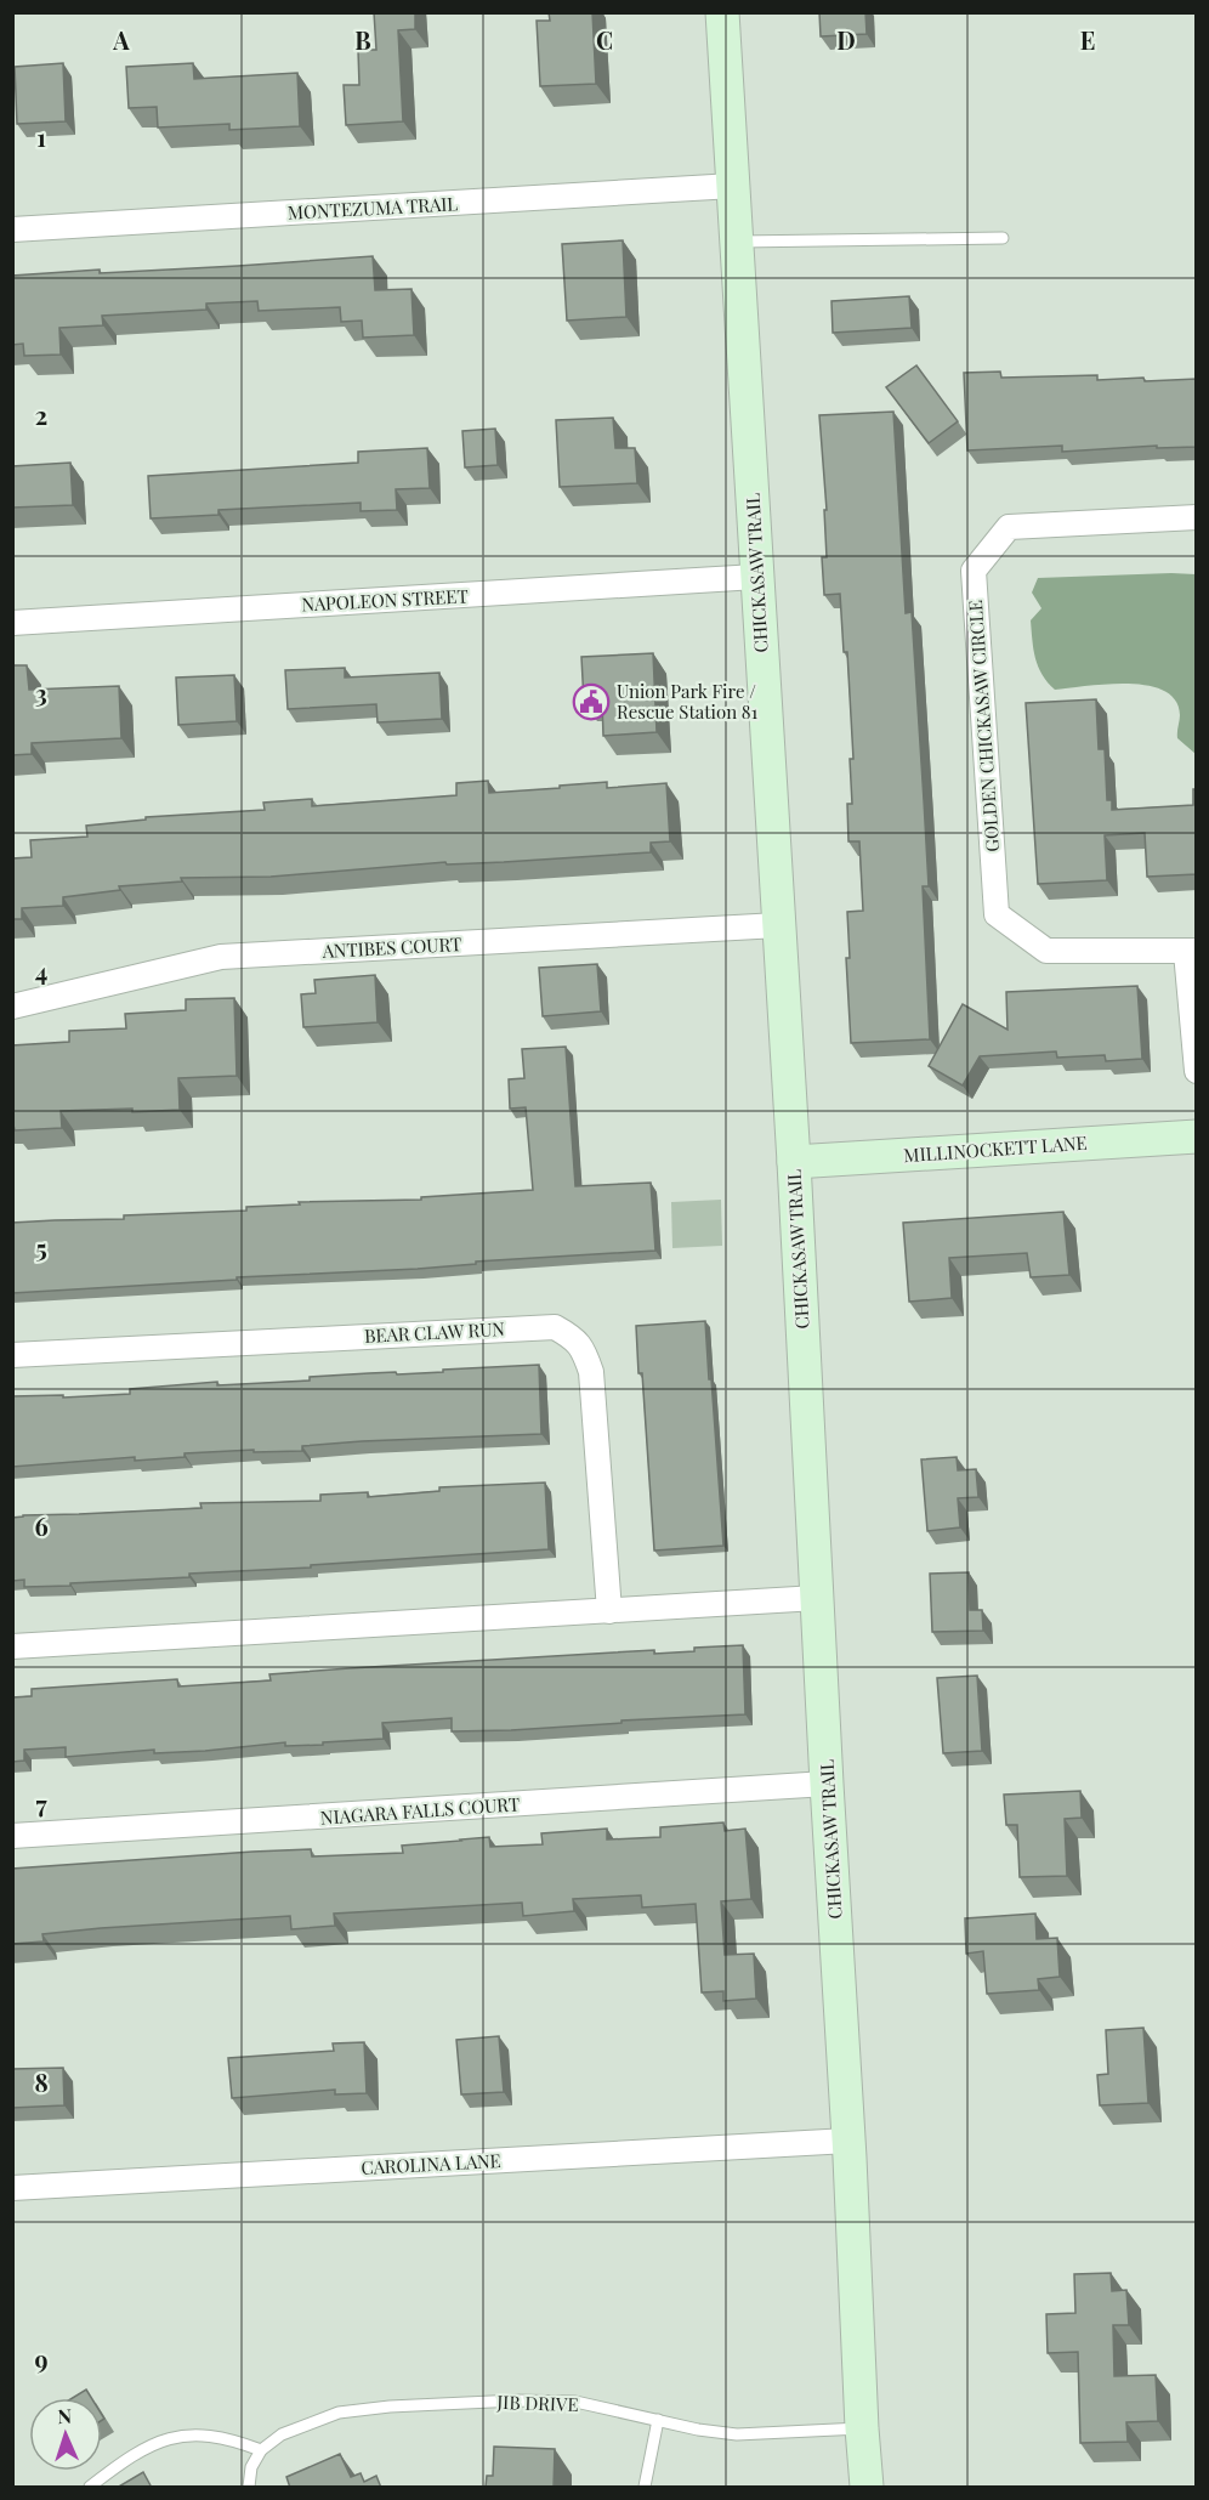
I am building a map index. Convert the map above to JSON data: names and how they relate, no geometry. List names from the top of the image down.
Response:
{
  "streets": {
    "street": [
      "MONTEZUMA TRAIL",
      "CHICKASAW TRAIL",
      "NAPOLEON STREET",
      "GOLDEN CHICKASAW CIRCLE",
      "ANTIBES COURT",
      "MILLINOCKETT LANE",
      "BEAR CLAW RUN",
      "NIAGARA FALLS COURT",
      "CAROLINA LANE"
    ],
    "lane": ["JIB DRIVE"]
  },
  "crossings": [
    ["MONTEZUMA TRAIL", "CHICKASAW TRAIL"],
    ["CHICKASAW TRAIL", "NAPOLEON STREET"],
    ["CHICKASAW TRAIL", "ANTIBES COURT"],
    ["CHICKASAW TRAIL", "MILLINOCKETT LANE"],
    ["CHICKASAW TRAIL", "NIAGARA FALLS COURT"],
    ["CHICKASAW TRAIL", "CAROLINA LANE"],
    ["CHICKASAW TRAIL", "JIB DRIVE"]
  ],
  "places": {
    "public building": ["Union Park Fire / Rescue Station 81"]
  },
  "north": "top",
  "grid": {
    "columns": [
      "A",
      "B",
      "C",
      "D",
      "E"
    ],
    "rows": [
      "1",
      "2",
      "3",
      "4",
      "5",
      "6",
      "7",
      "8",
      "9"
    ]
  }
}
